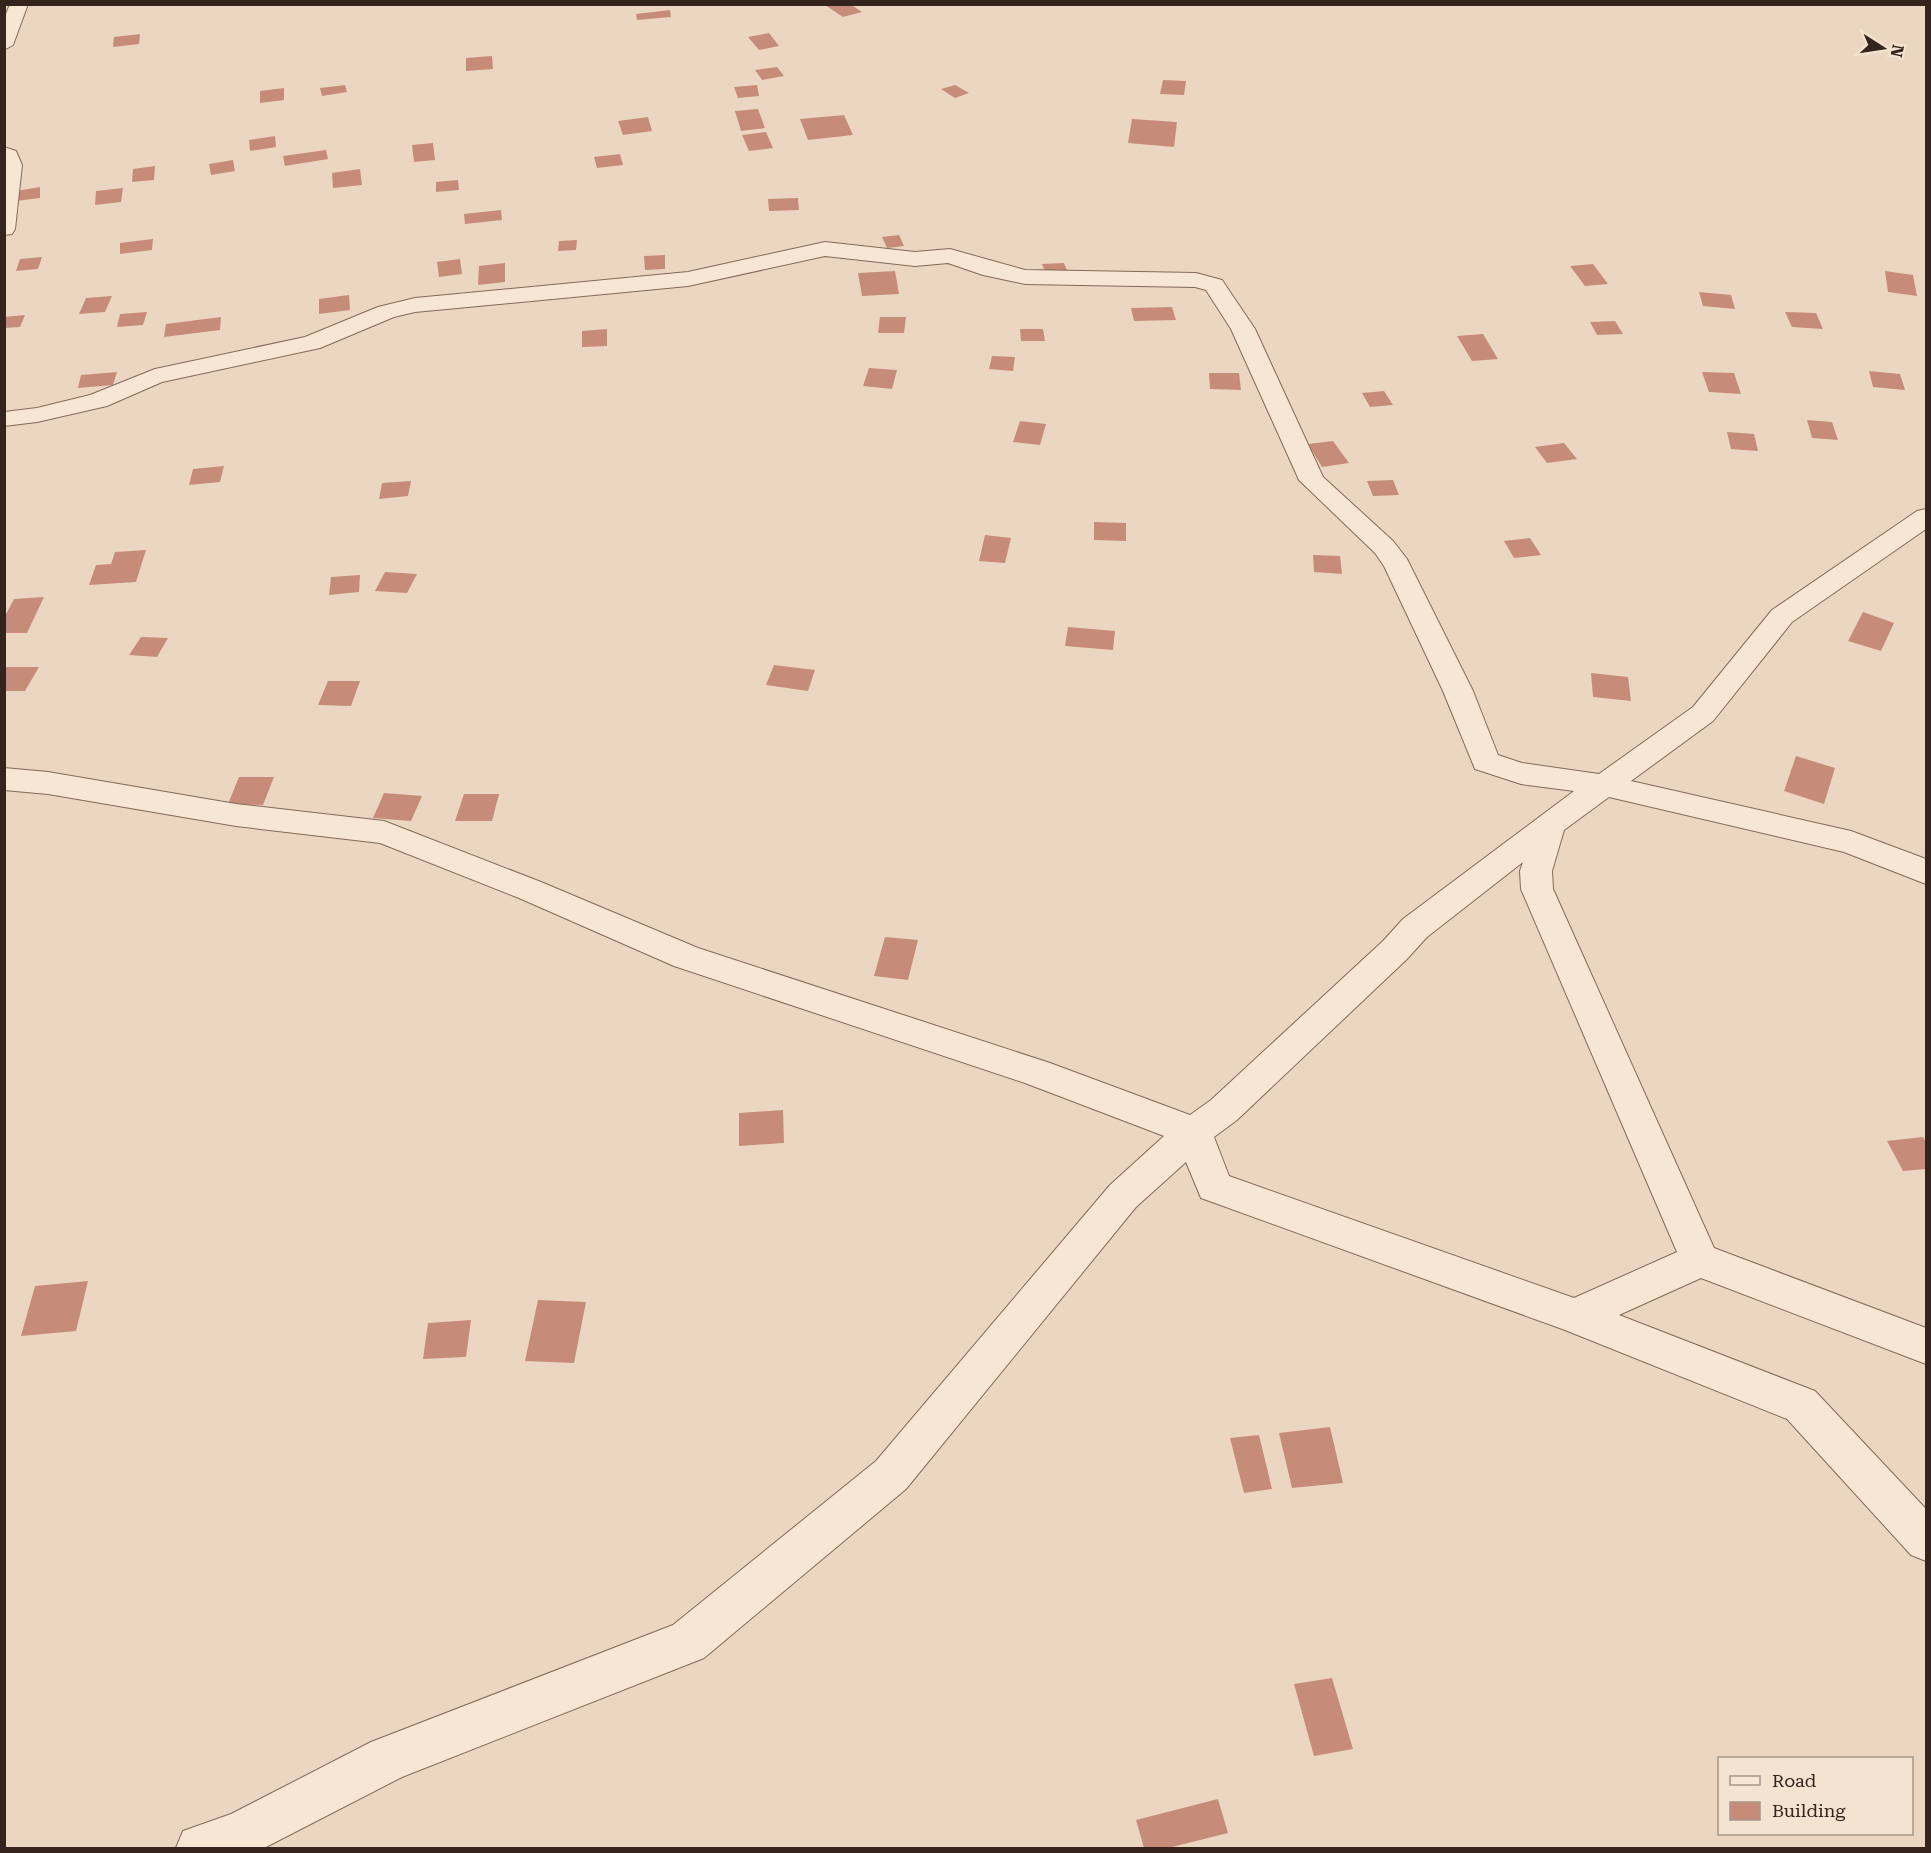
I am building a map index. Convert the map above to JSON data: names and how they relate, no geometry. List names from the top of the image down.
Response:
{
  "legend": ["Road", "Building"],
  "north": "right"
}
